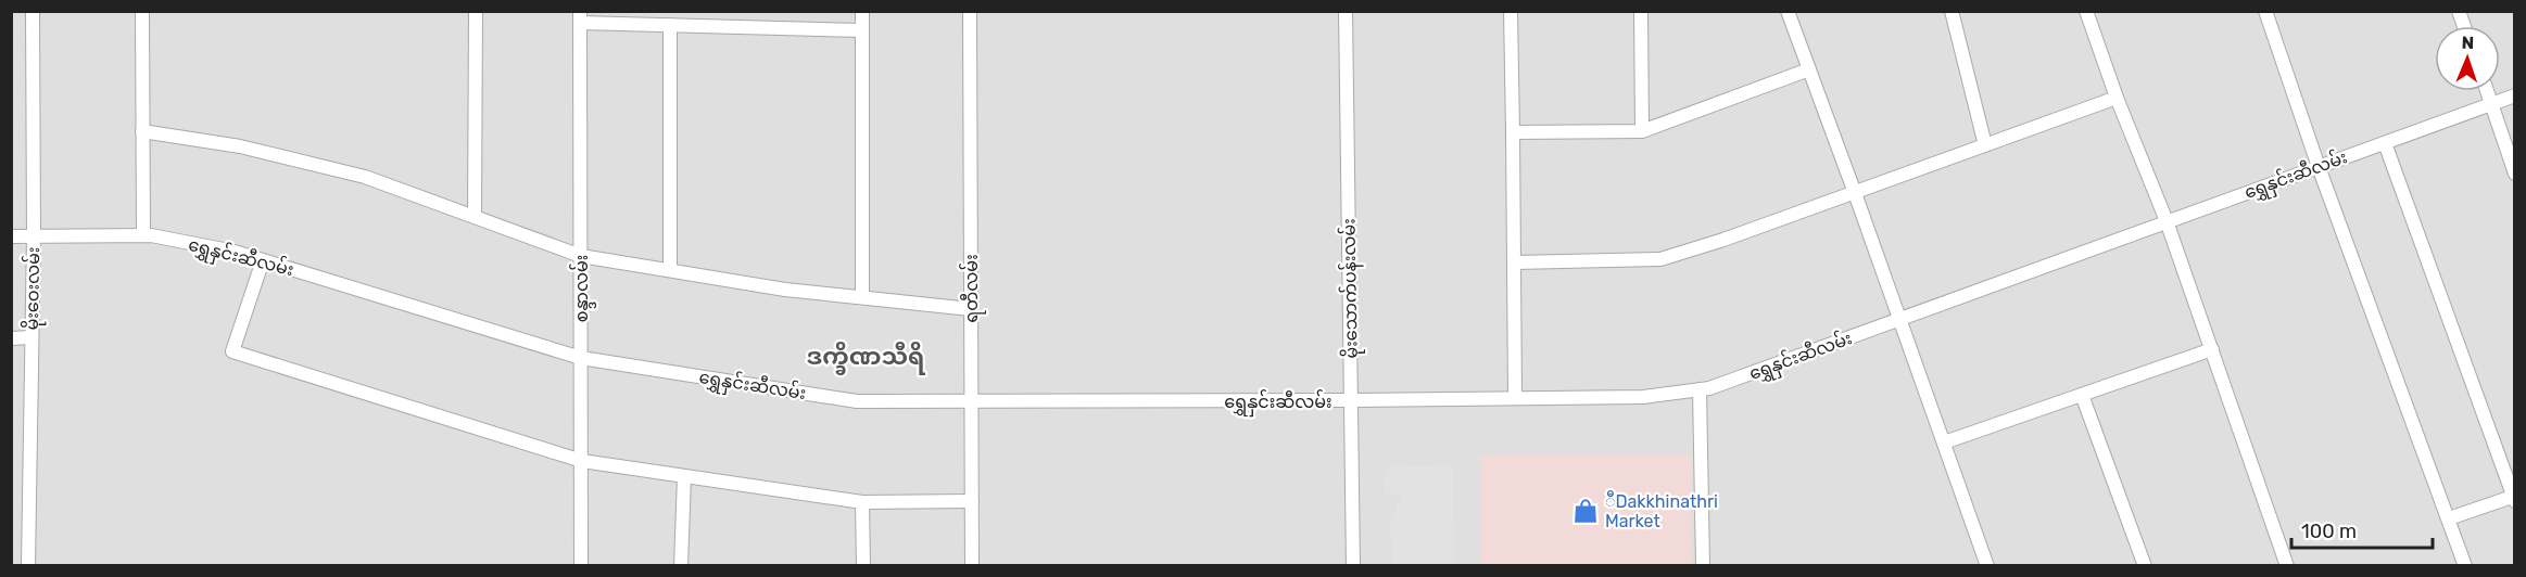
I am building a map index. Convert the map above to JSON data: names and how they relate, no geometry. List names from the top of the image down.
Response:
{
  "streets": {
    "street": [
      "ရွှေနှင်းဆီလမ်း",
      "မိုးဝေးလမ်း",
      "စန္ဒာလမ်း",
      "ရတီလမ်း",
      "မိုးသောက်ပန်းလမ်း"
    ]
  },
  "crossings": [
    ["ရွှေနှင်းဆီလမ်း", "မိုးဝေးလမ်း"],
    ["ရွှေနှင်းဆီလမ်း", "စန္ဒာလမ်း"],
    ["ရွှေနှင်းဆီလမ်း", "ရတီလမ်း"],
    ["ရွှေနှင်းဆီလမ်း", "မိုးသောက်ပန်းလမ်း"]
  ],
  "districts": ["ဒက္ခိဏသီရိ"],
  "places": {
    "shop": ["ီDakkhinathri Market"]
  },
  "scale_bar": "100 m",
  "north": "top"
}
